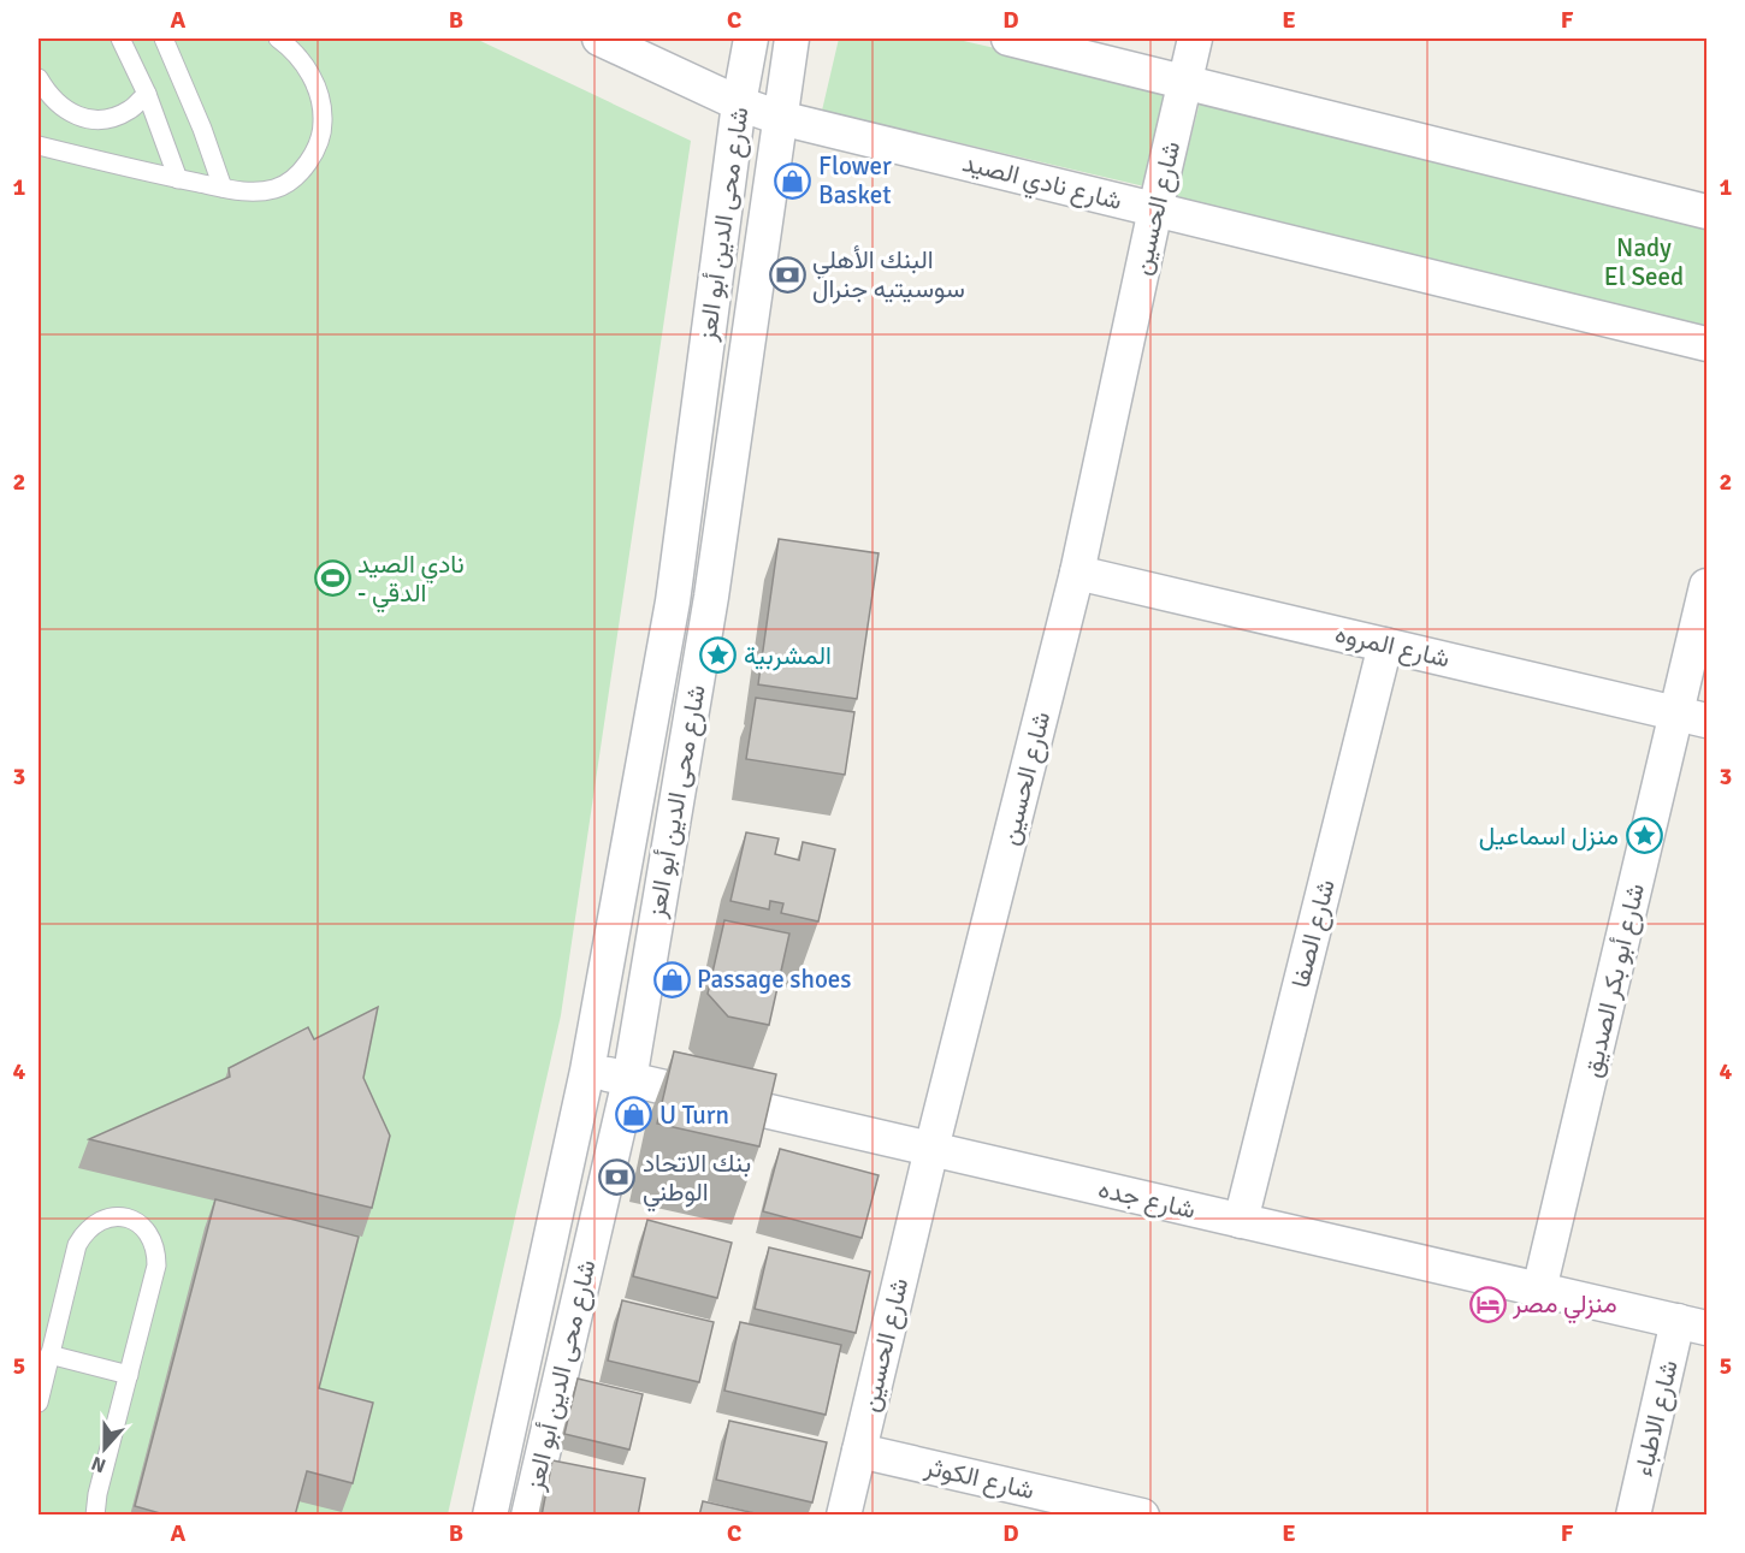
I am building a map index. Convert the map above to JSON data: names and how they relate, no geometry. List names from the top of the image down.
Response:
{
  "streets": {
    "street": [
      "شارع نادي الصيد",
      "شارع الحسين",
      "شارع محى الدين أبو العز",
      "شارع المروه",
      "شارع الصفا",
      "شارع أبو بكر الصديق",
      "شارع جده",
      "شارع الاطباء",
      "شارع الكوثر"
    ]
  },
  "crossings": [
    ["شارع نادي الصيد", "شارع الحسين"],
    ["شارع نادي الصيد", "شارع محى الدين أبو العز"],
    ["شارع الحسين", "شارع المروه"],
    ["شارع الحسين", "شارع جده"],
    ["شارع الحسين", "شارع الكوثر"],
    ["شارع محى الدين أبو العز", "شارع جده"],
    ["شارع المروه", "شارع الصفا"],
    ["شارع المروه", "شارع أبو بكر الصديق"],
    ["شارع الصفا", "شارع جده"],
    ["شارع أبو بكر الصديق", "شارع جده"],
    ["شارع جده", "شارع الاطباء"]
  ],
  "parks": ["Nady El Seed"],
  "places": {
    "shop": ["Flower Basket", "Passage shoes", "U Turn"],
    "bank": ["البنك الأهلي سوسيتيه جنرال", "بنك الاتحاد الوطني"],
    "sports": ["نادي الصيد - الدقي"],
    "place": ["المشربية", "منزل اسماعيل"],
    "hotel": ["منزلي مصر"]
  },
  "north": "bottom",
  "grid": {
    "columns": [
      "A",
      "B",
      "C",
      "D",
      "E",
      "F"
    ],
    "rows": [
      "1",
      "2",
      "3",
      "4",
      "5"
    ]
  }
}
